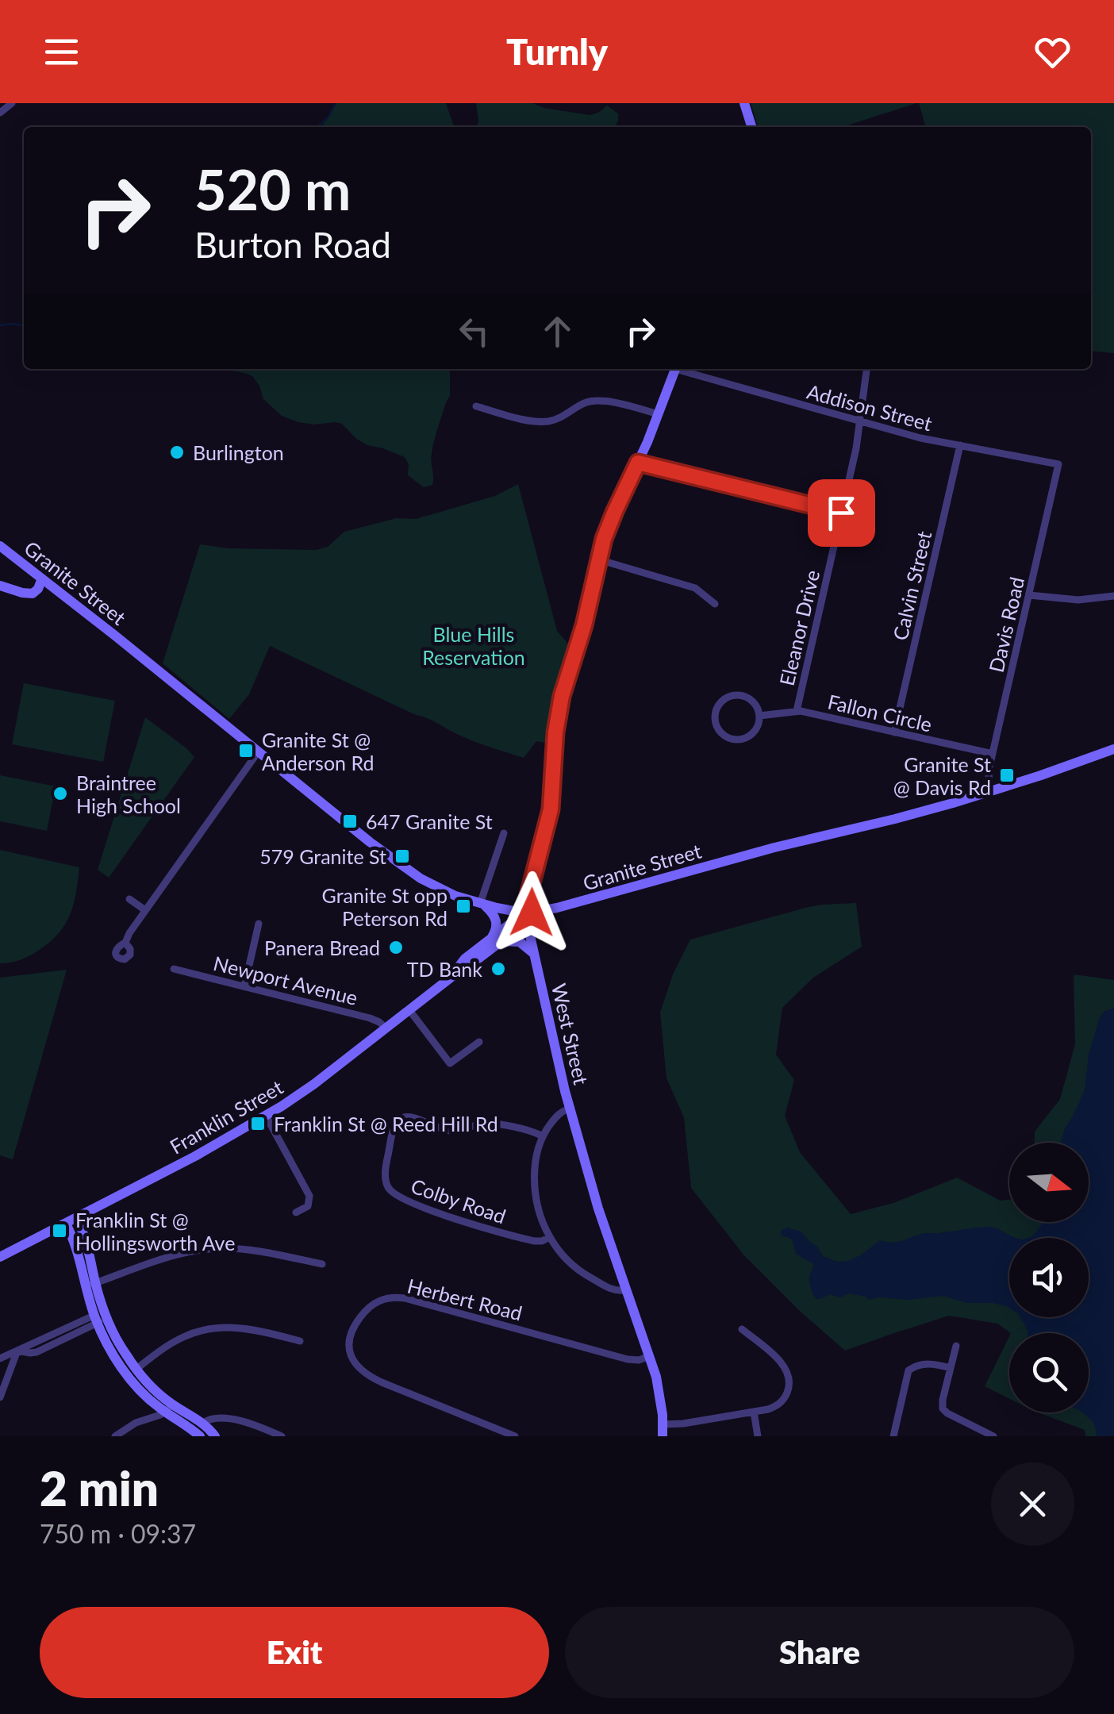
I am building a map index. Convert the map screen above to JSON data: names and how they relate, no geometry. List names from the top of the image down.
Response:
{
  "streets": {
    "main road": ["Granite Street", "West Street", "Franklin Street"],
    "street": [
      "Addison Street",
      "Calvin Street",
      "Davis Road",
      "Eleanor Drive",
      "Fallon Circle",
      "Newport Avenue",
      "Colby Road",
      "Herbert Road"
    ]
  },
  "crossings": [
    ["Addison Street", "Calvin Street"],
    ["Addison Street", "Davis Road"],
    ["Addison Street", "Eleanor Drive"],
    ["Granite Street", "Davis Road"],
    ["Granite Street", "West Street"],
    ["Granite Street", "Franklin Street"],
    ["Calvin Street", "Fallon Circle"],
    ["Davis Road", "Fallon Circle"],
    ["Eleanor Drive", "Fallon Circle"],
    ["Newport Avenue", "Franklin Street"],
    ["West Street", "Franklin Street"],
    ["West Street", "Herbert Road"]
  ],
  "parks": ["Blue Hills Reservation"],
  "places": {
    "other": [
      "Burlington",
      "Braintree High School",
      "Panera Bread",
      "TD Bank"
    ],
    "transit": [
      "Granite St @ Anderson Rd",
      "Granite St @ Davis Rd",
      "647 Granite St",
      "579 Granite St",
      "Granite St opp Peterson Rd",
      "Franklin St @ Reed Hill Rd",
      "Franklin St @ Hollingsworth Ave"
    ]
  },
  "north": "right",
  "page": {
    "header": "Turnly",
    "turn": ["520 m", "Burton Road"],
    "heading": ["2 min", "750 m · 09:37"],
    "buttons": ["Exit", "Share"]
  }
}
